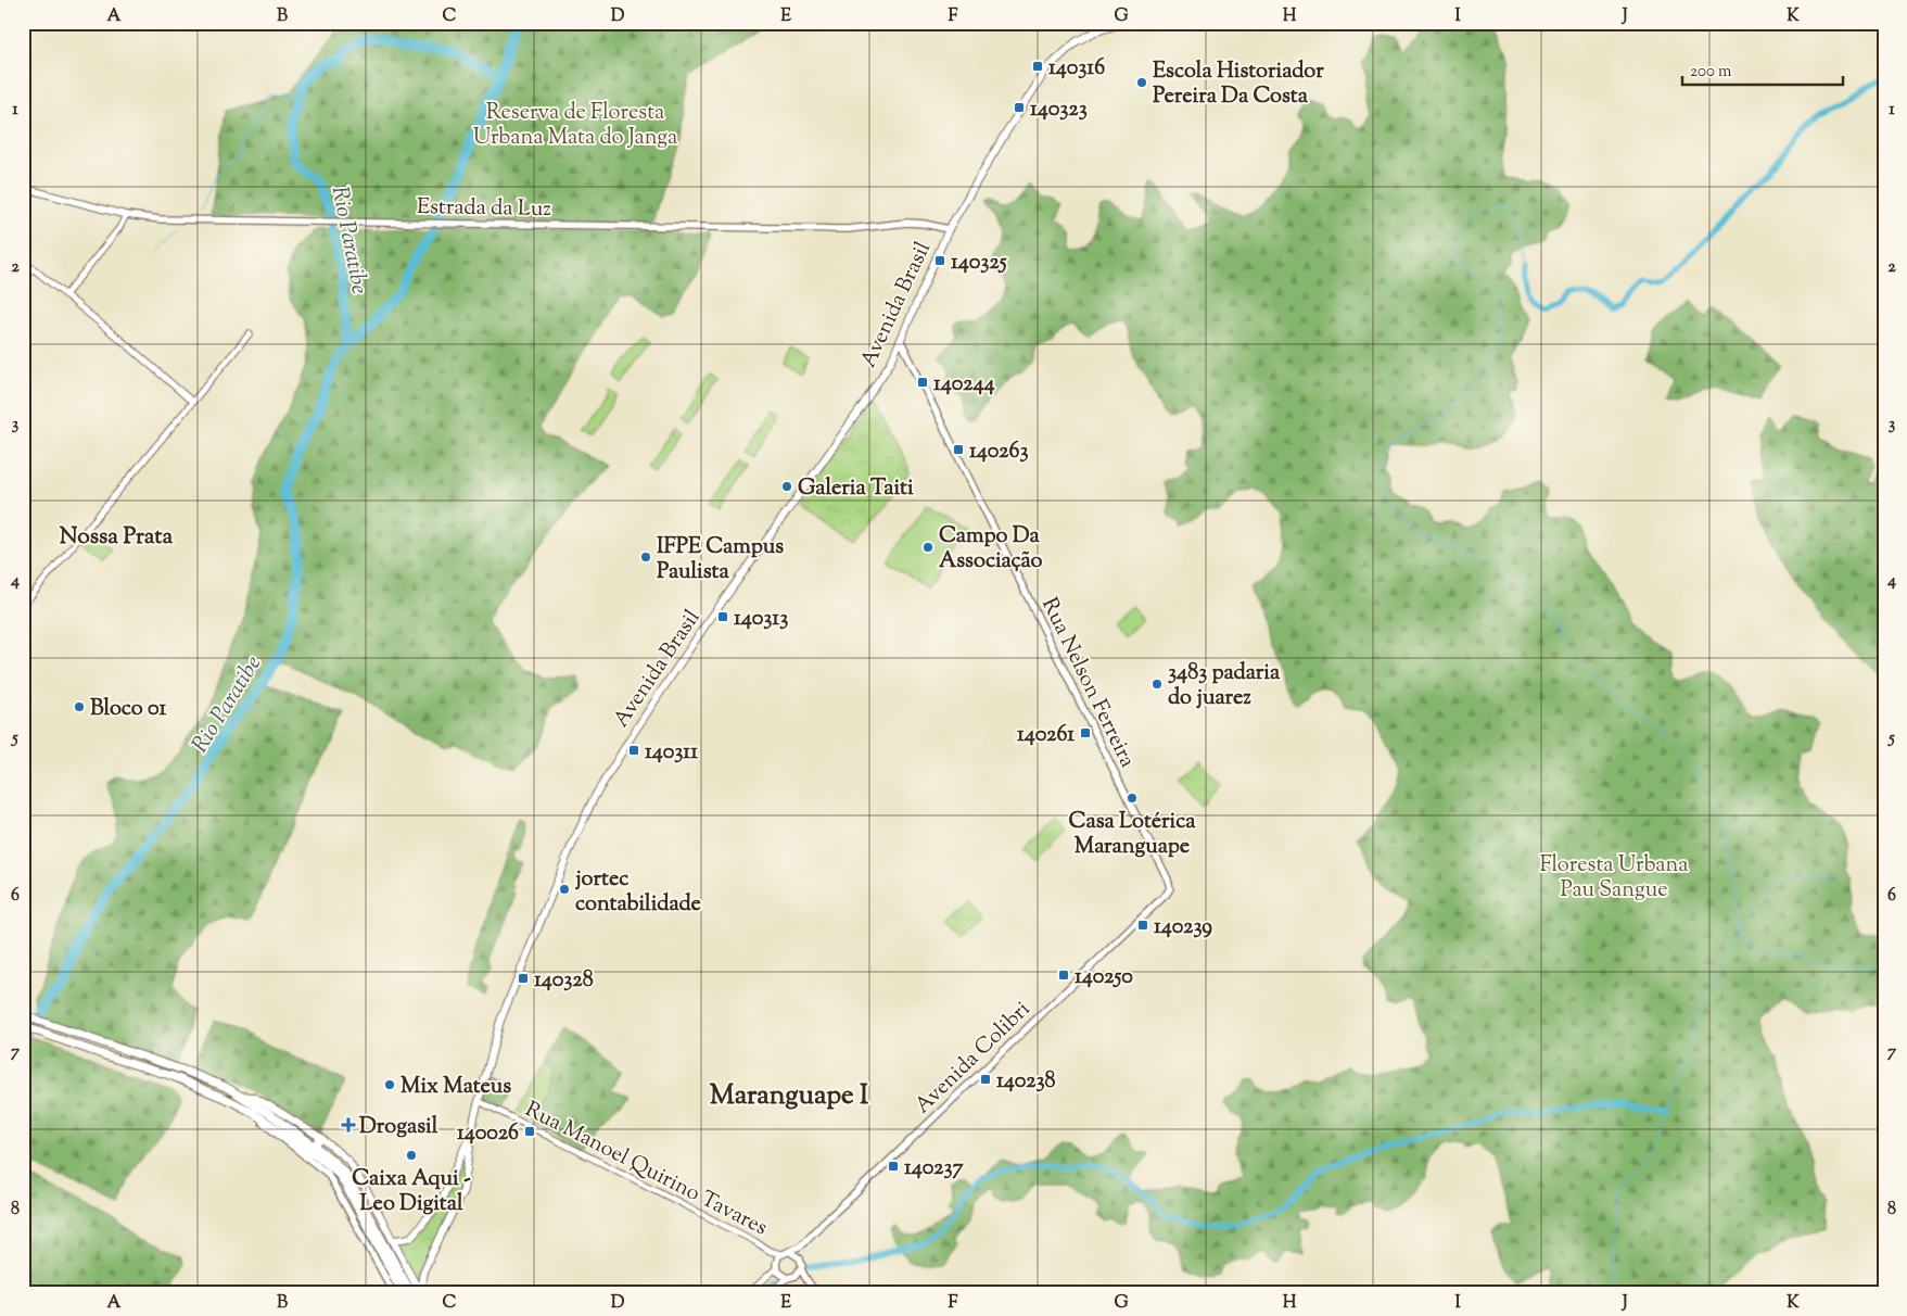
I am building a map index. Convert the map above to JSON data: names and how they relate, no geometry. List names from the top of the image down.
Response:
{
  "streets": {
    "main road": [
      "Estrada da Luz",
      "Avenida Brasil",
      "Rua Nelson Ferreira",
      "Avenida Colibri"
    ],
    "street": ["Rua Manoel Quirino Tavares"]
  },
  "crossings": [
    ["Estrada da Luz", "Avenida Brasil"],
    ["Avenida Brasil", "Rua Nelson Ferreira"],
    ["Avenida Brasil", "Rua Manoel Quirino Tavares"],
    ["Rua Nelson Ferreira", "Avenida Colibri"],
    ["Avenida Colibri", "Rua Manoel Quirino Tavares"]
  ],
  "districts": ["Nossa Prata", "Maranguape I"],
  "water": ["Rio Paratibe"],
  "parks": ["Reserva de Floresta Urbana Mata do Janga", "Floresta Urbana Pau Sangue"],
  "places": {
    "transit": [
      "140316",
      "140323",
      "140325",
      "140244",
      "140263",
      "140313",
      "140261",
      "140311",
      "140239",
      "140250",
      "140328",
      "140238",
      "140026",
      "140237"
    ],
    "other": [
      "Escola Historiador Pereira Da Costa",
      "Galeria Taiti",
      "Campo Da Associação",
      "IFPE Campus Paulista",
      "3483 padaria do juarez",
      "Bloco 01",
      "Casa Lotérica Maranguape",
      "jortec contabilidade",
      "Mix Mateus",
      "Caixa Aqui - Leo Digital"
    ],
    "health": ["Drogasil"]
  },
  "scale_bar": "200 m",
  "grid": {
    "columns": [
      "A",
      "B",
      "C",
      "D",
      "E",
      "F",
      "G",
      "H",
      "I",
      "J",
      "K"
    ],
    "rows": [
      "1",
      "2",
      "3",
      "4",
      "5",
      "6",
      "7",
      "8"
    ]
  }
}
